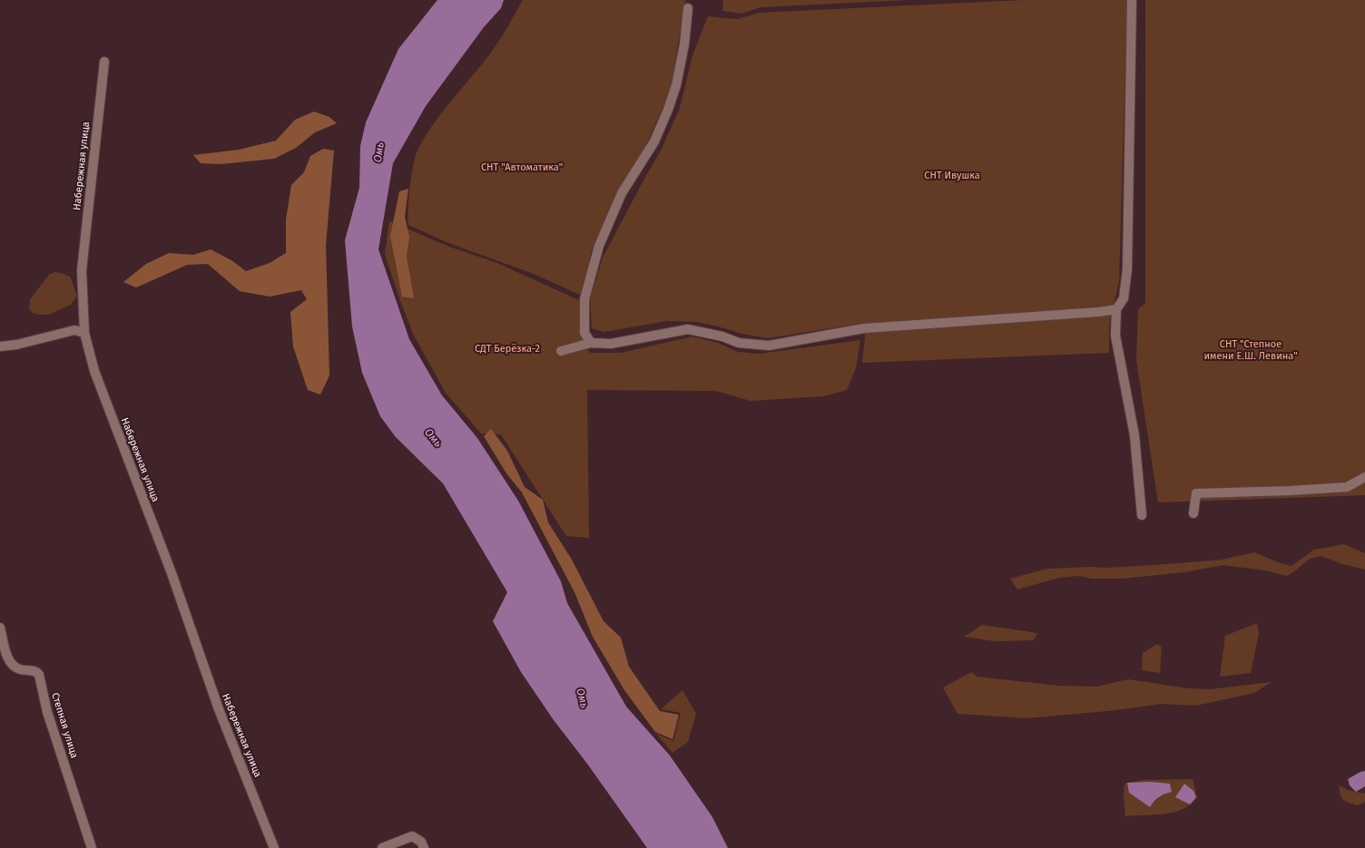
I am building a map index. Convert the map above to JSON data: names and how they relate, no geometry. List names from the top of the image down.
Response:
{
  "streets": {
    "street": ["Набережная улица", "Степная улица"]
  },
  "water": ["Омь"],
  "parks": [
    "СНТ \"Автоматика\"",
    "СНТ Ивушка",
    "СНТ \"Степное имени Е.Ш. Левина\"",
    "СДТ Берёзка-2"
  ]
}
